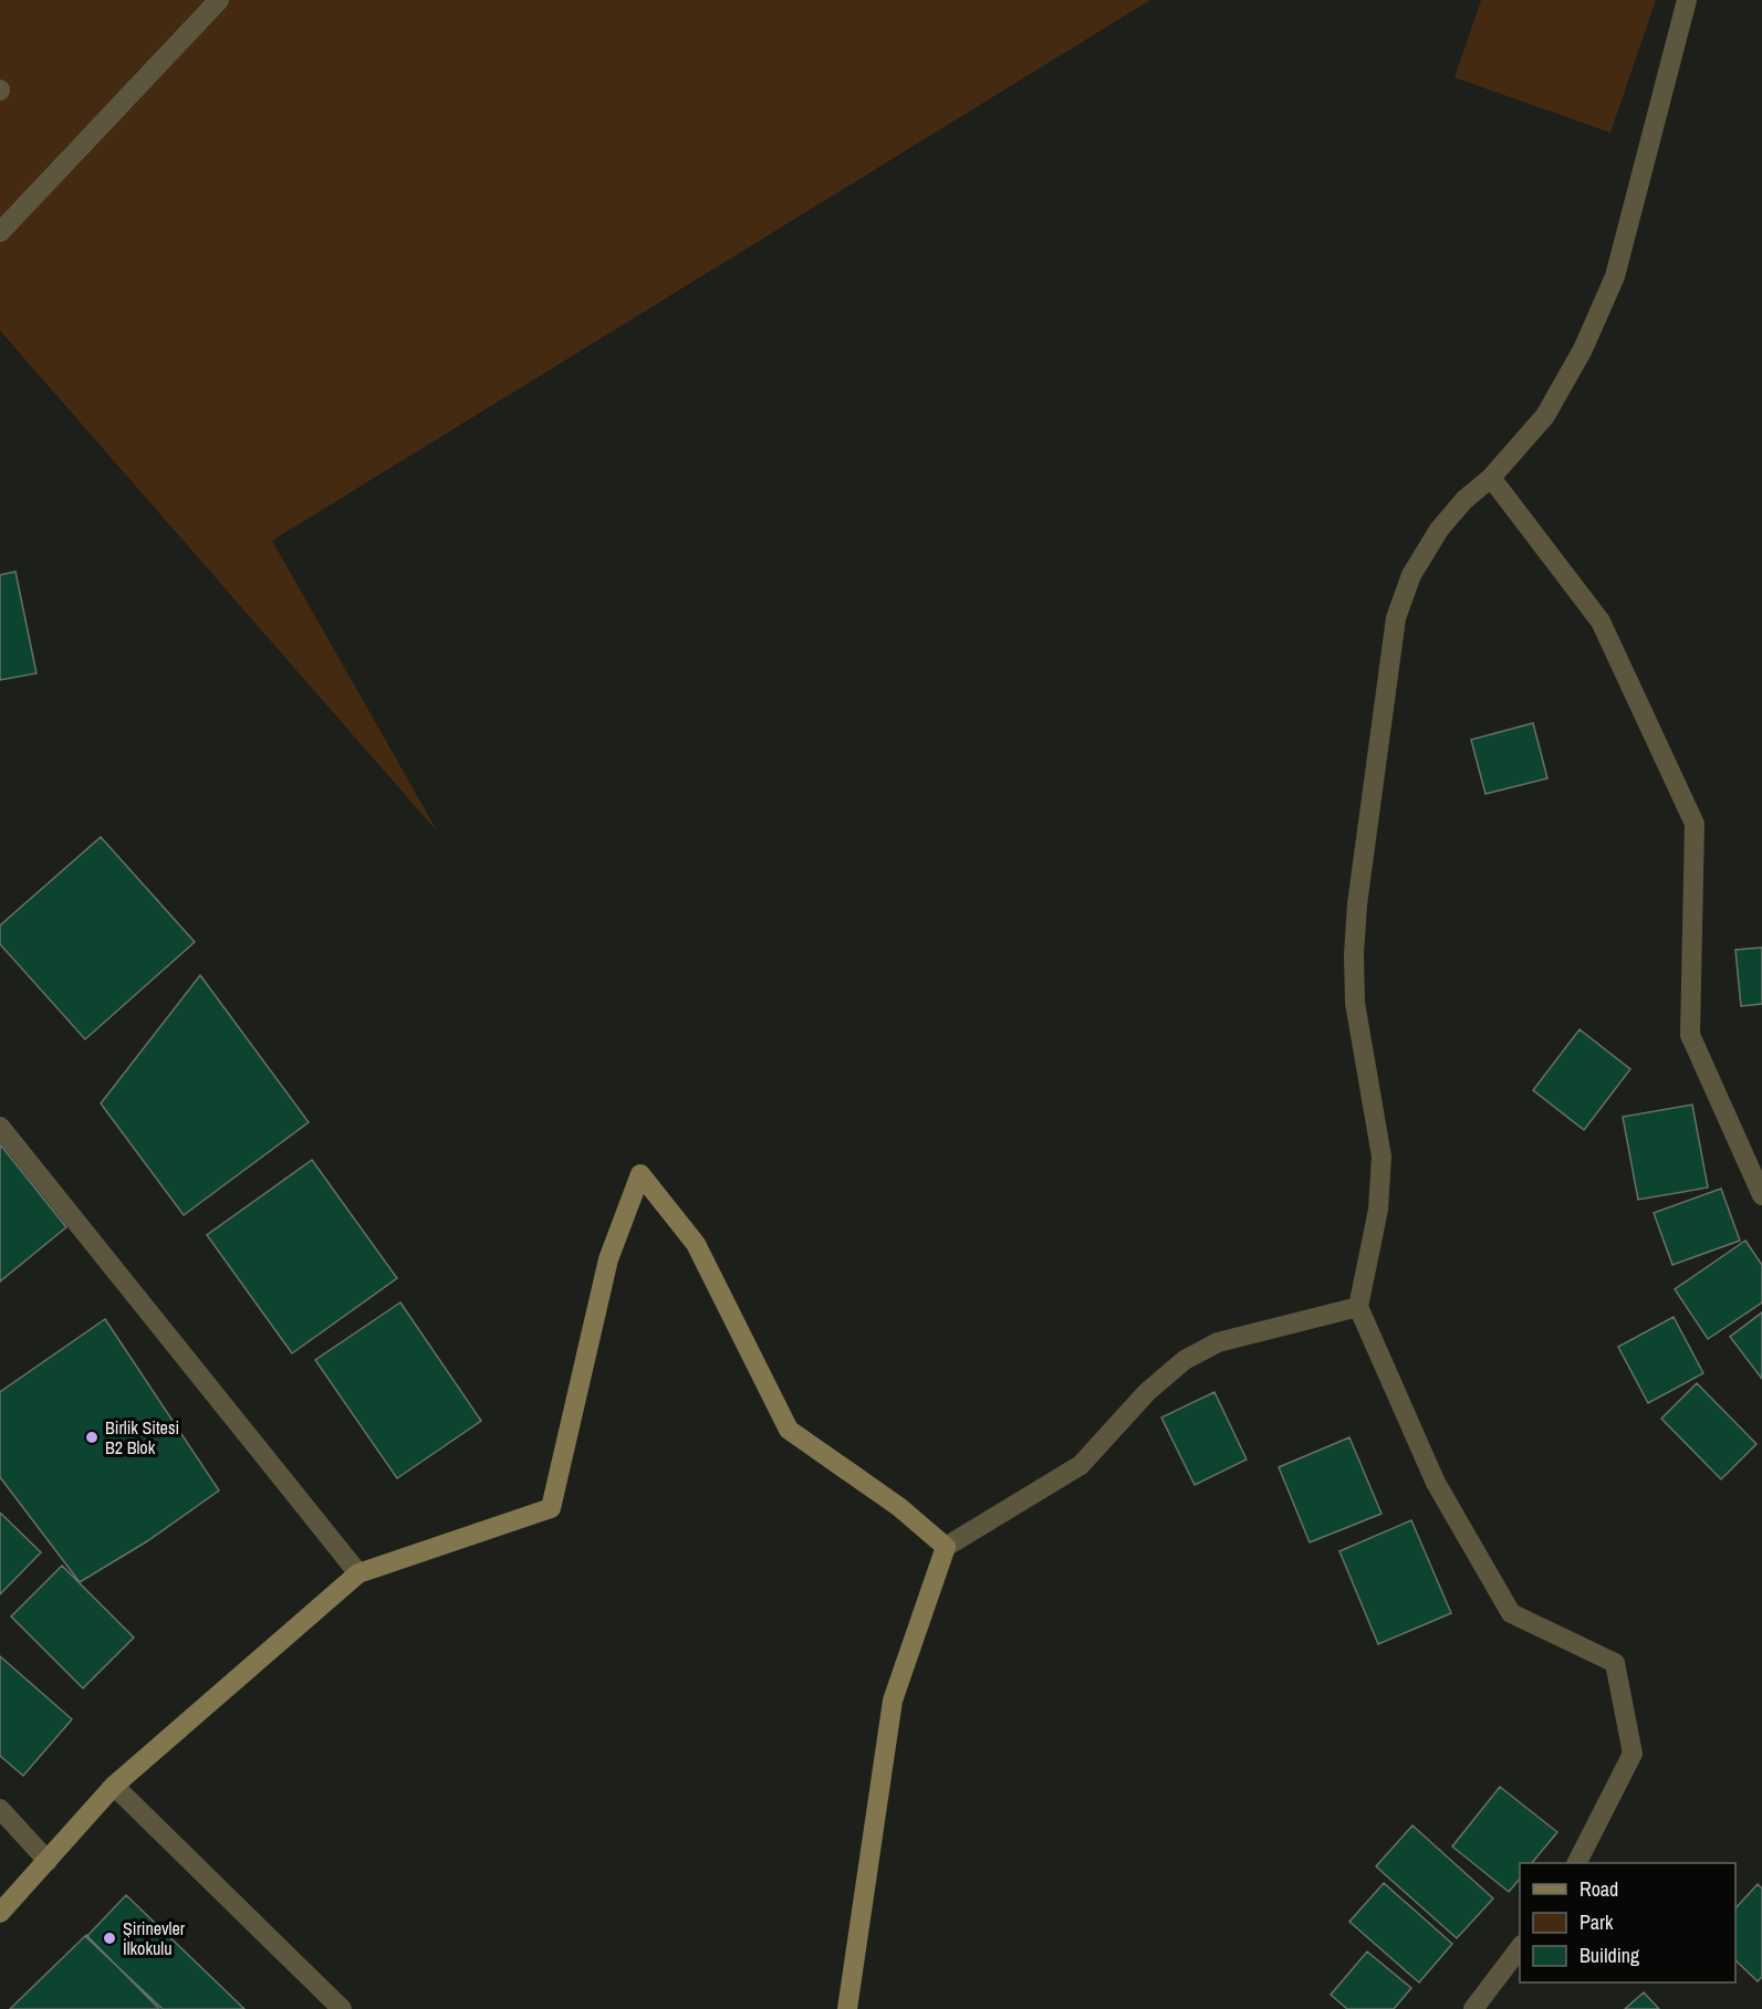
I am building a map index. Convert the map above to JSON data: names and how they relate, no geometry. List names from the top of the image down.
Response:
{
  "places": ["Birlik Sitesi B2 Blok", "Şirinevler İlkokulu"],
  "legend": ["Road", "Park", "Building"]
}
